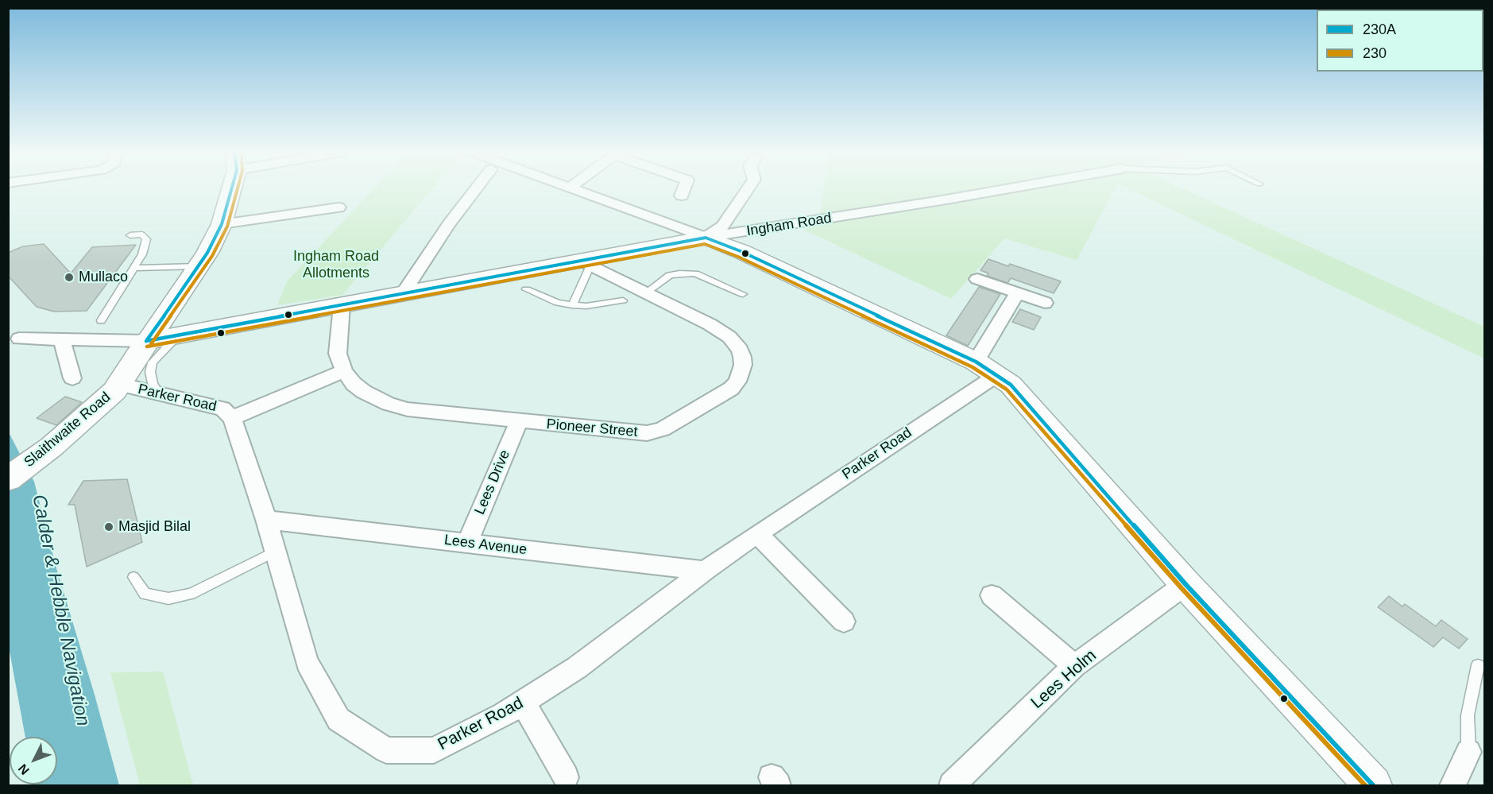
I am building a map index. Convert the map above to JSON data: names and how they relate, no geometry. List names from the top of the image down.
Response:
{
  "streets": {
    "street": [
      "Ingham Road",
      "Parker Road",
      "Pioneer Street",
      "Slaithwaite Road",
      "Lees Drive",
      "Lees Avenue",
      "Lees Holm"
    ]
  },
  "crossings": [
    ["Ingham Road", "Pioneer Street"],
    ["Ingham Road", "Slaithwaite Road"],
    ["Parker Road", "Pioneer Street"],
    ["Parker Road", "Slaithwaite Road"],
    ["Parker Road", "Lees Avenue"],
    ["Pioneer Street", "Lees Drive"],
    ["Lees Drive", "Lees Avenue"]
  ],
  "water": ["Calder & Hebble Navigation"],
  "parks": ["Ingham Road Allotments"],
  "places": ["Mullaco", "Masjid Bilal"],
  "lines": ["transit line 230A", "transit line 230"],
  "legend": ["230A", "230"],
  "north": "bottom left"
}
